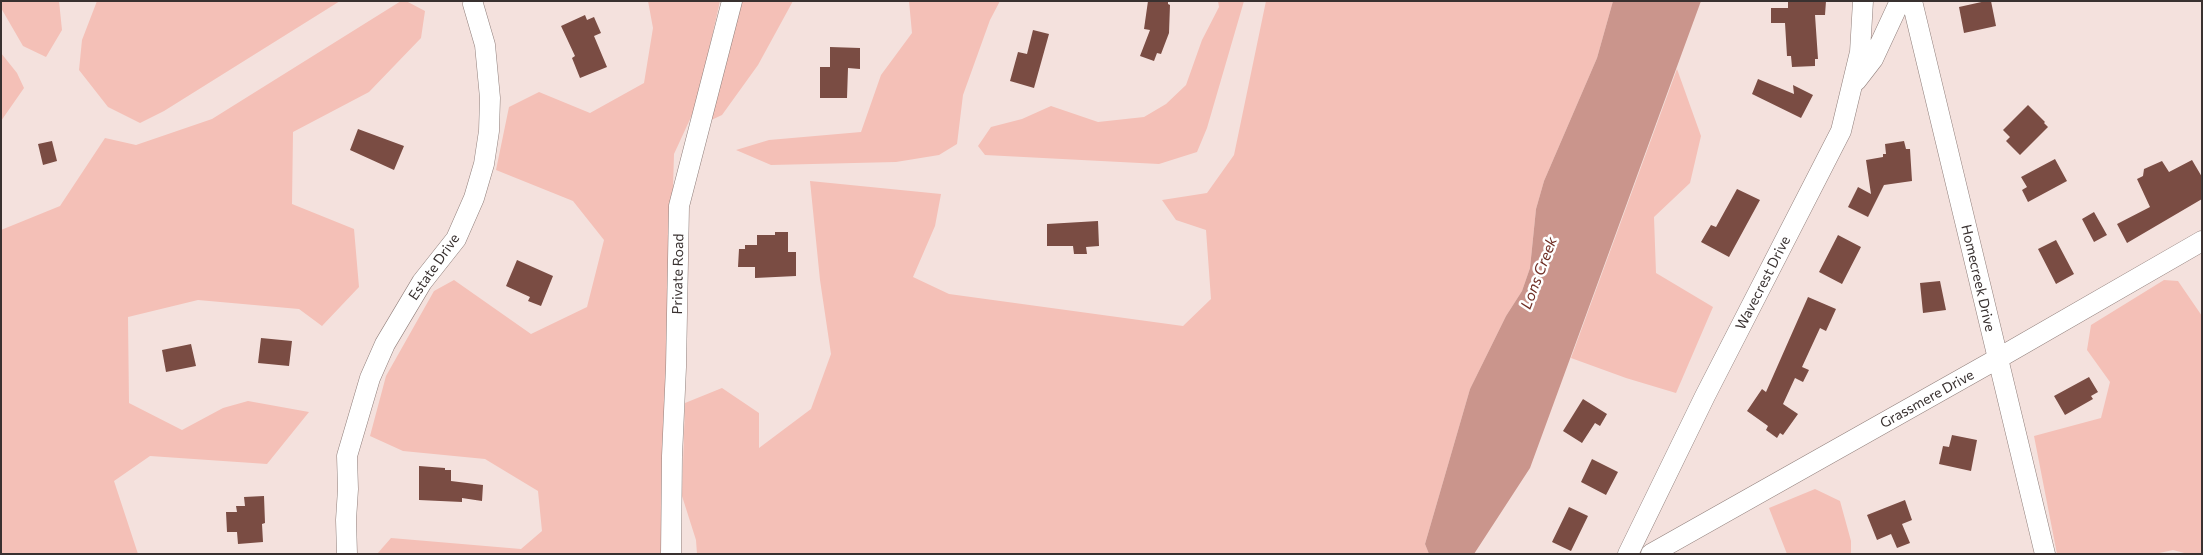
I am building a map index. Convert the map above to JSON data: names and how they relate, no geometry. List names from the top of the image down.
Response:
{
  "streets": {
    "street": [
      "Estate Drive",
      "Private Road",
      "Homecreek Drive",
      "Wavecrest Drive",
      "Grassmere Drive"
    ]
  },
  "crossings": [
    ["Homecreek Drive", "Grassmere Drive"]
  ],
  "water": ["Lons Creek"]
}
